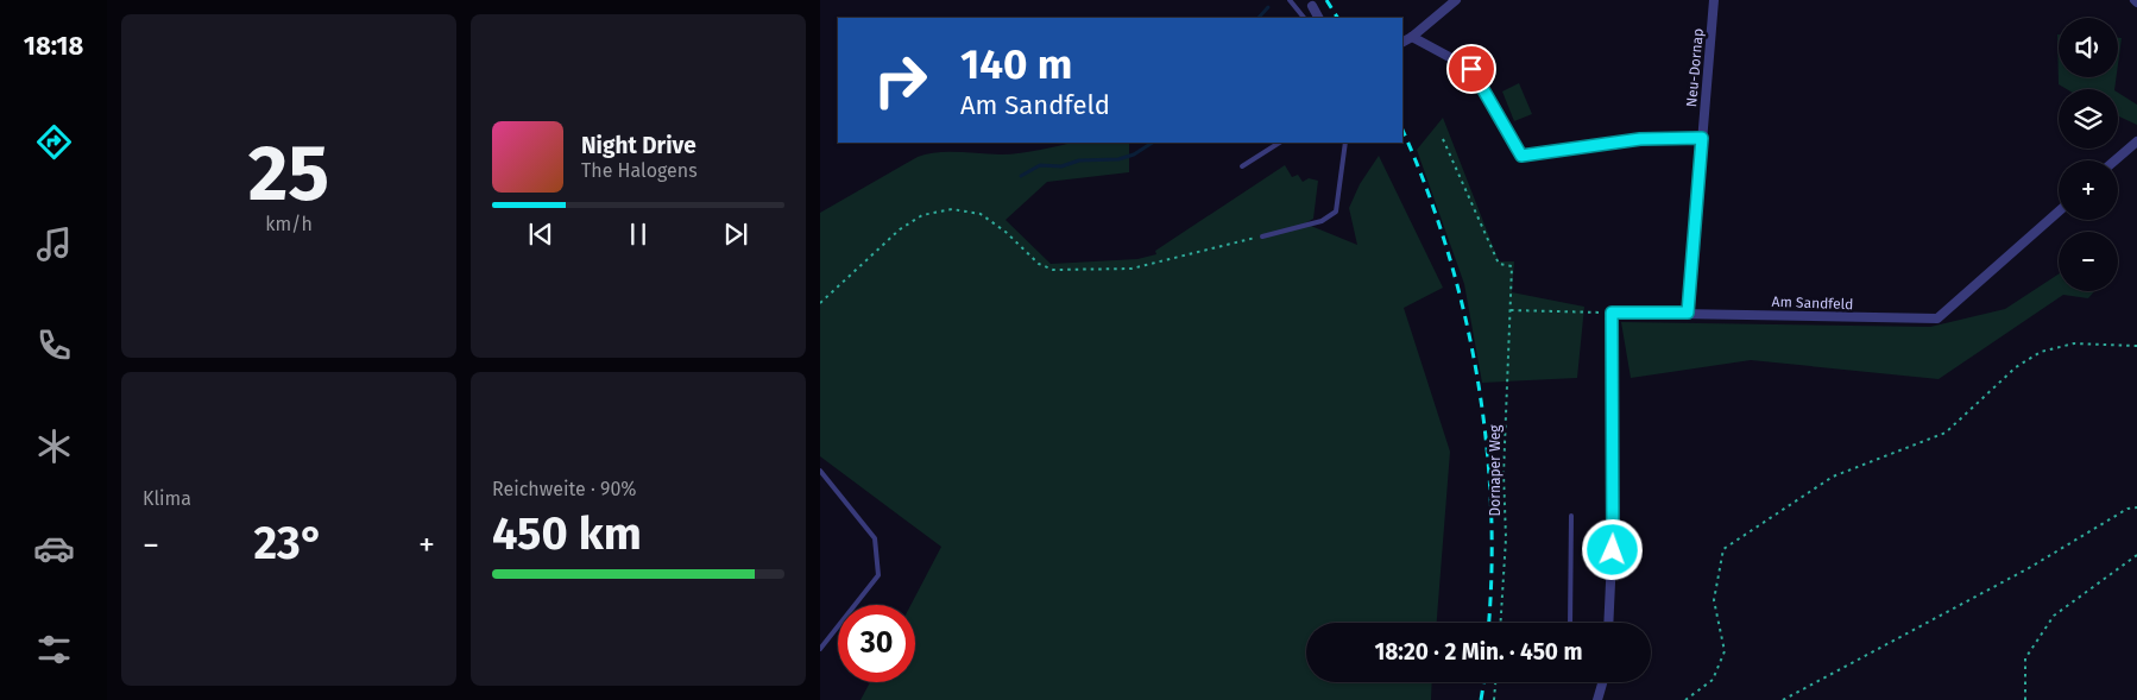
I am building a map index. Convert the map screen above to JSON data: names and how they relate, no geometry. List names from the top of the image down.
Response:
{
  "streets": {
    "street": ["Neu-Dornap", "Am Sandfeld"],
    "path": ["Dornaper Weg"]
  },
  "crossings": [
    ["Neu-Dornap", "Am Sandfeld"]
  ],
  "page": {
    "tabs": "18:18",
    "tile": [
      ["25", "km/h"],
      "Klima",
      ["Reichweite · 90%", "450 km"]
    ],
    "map_buttons": ["+", "−"],
    "turn": ["140 m", "Am Sandfeld"],
    "song": ["Night Drive", "The Halogens"],
    "heat": ["−", "23°", "+"],
    "limit": "30",
    "trip": "18:20 · 2 Min. · 450 m"
  }
}
